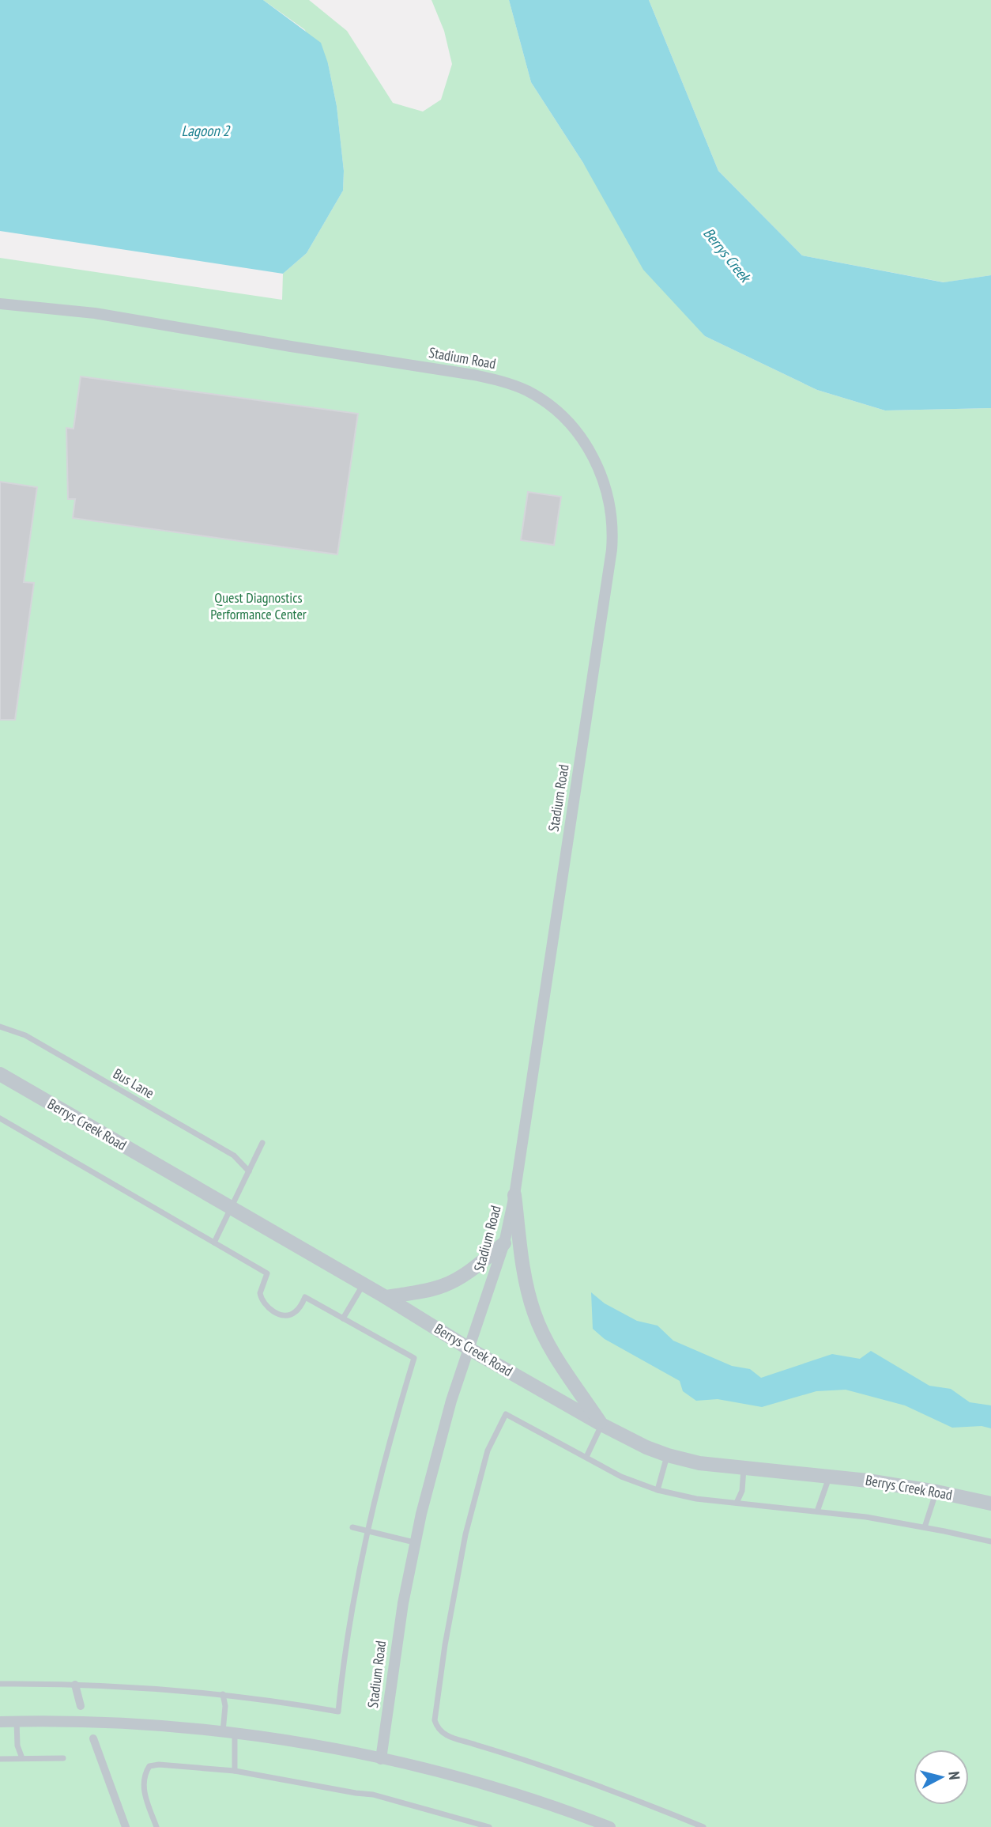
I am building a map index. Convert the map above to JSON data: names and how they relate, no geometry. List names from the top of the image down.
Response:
{
  "streets": {
    "street": ["Stadium Road", "Berrys Creek Road"],
    "lane": ["Bus Lane"]
  },
  "crossings": [
    ["Stadium Road", "Berrys Creek Road"]
  ],
  "water": ["Lagoon 2", "Berrys Creek"],
  "parks": ["Quest Diagnostics Performance Center"],
  "north": "right"
}
